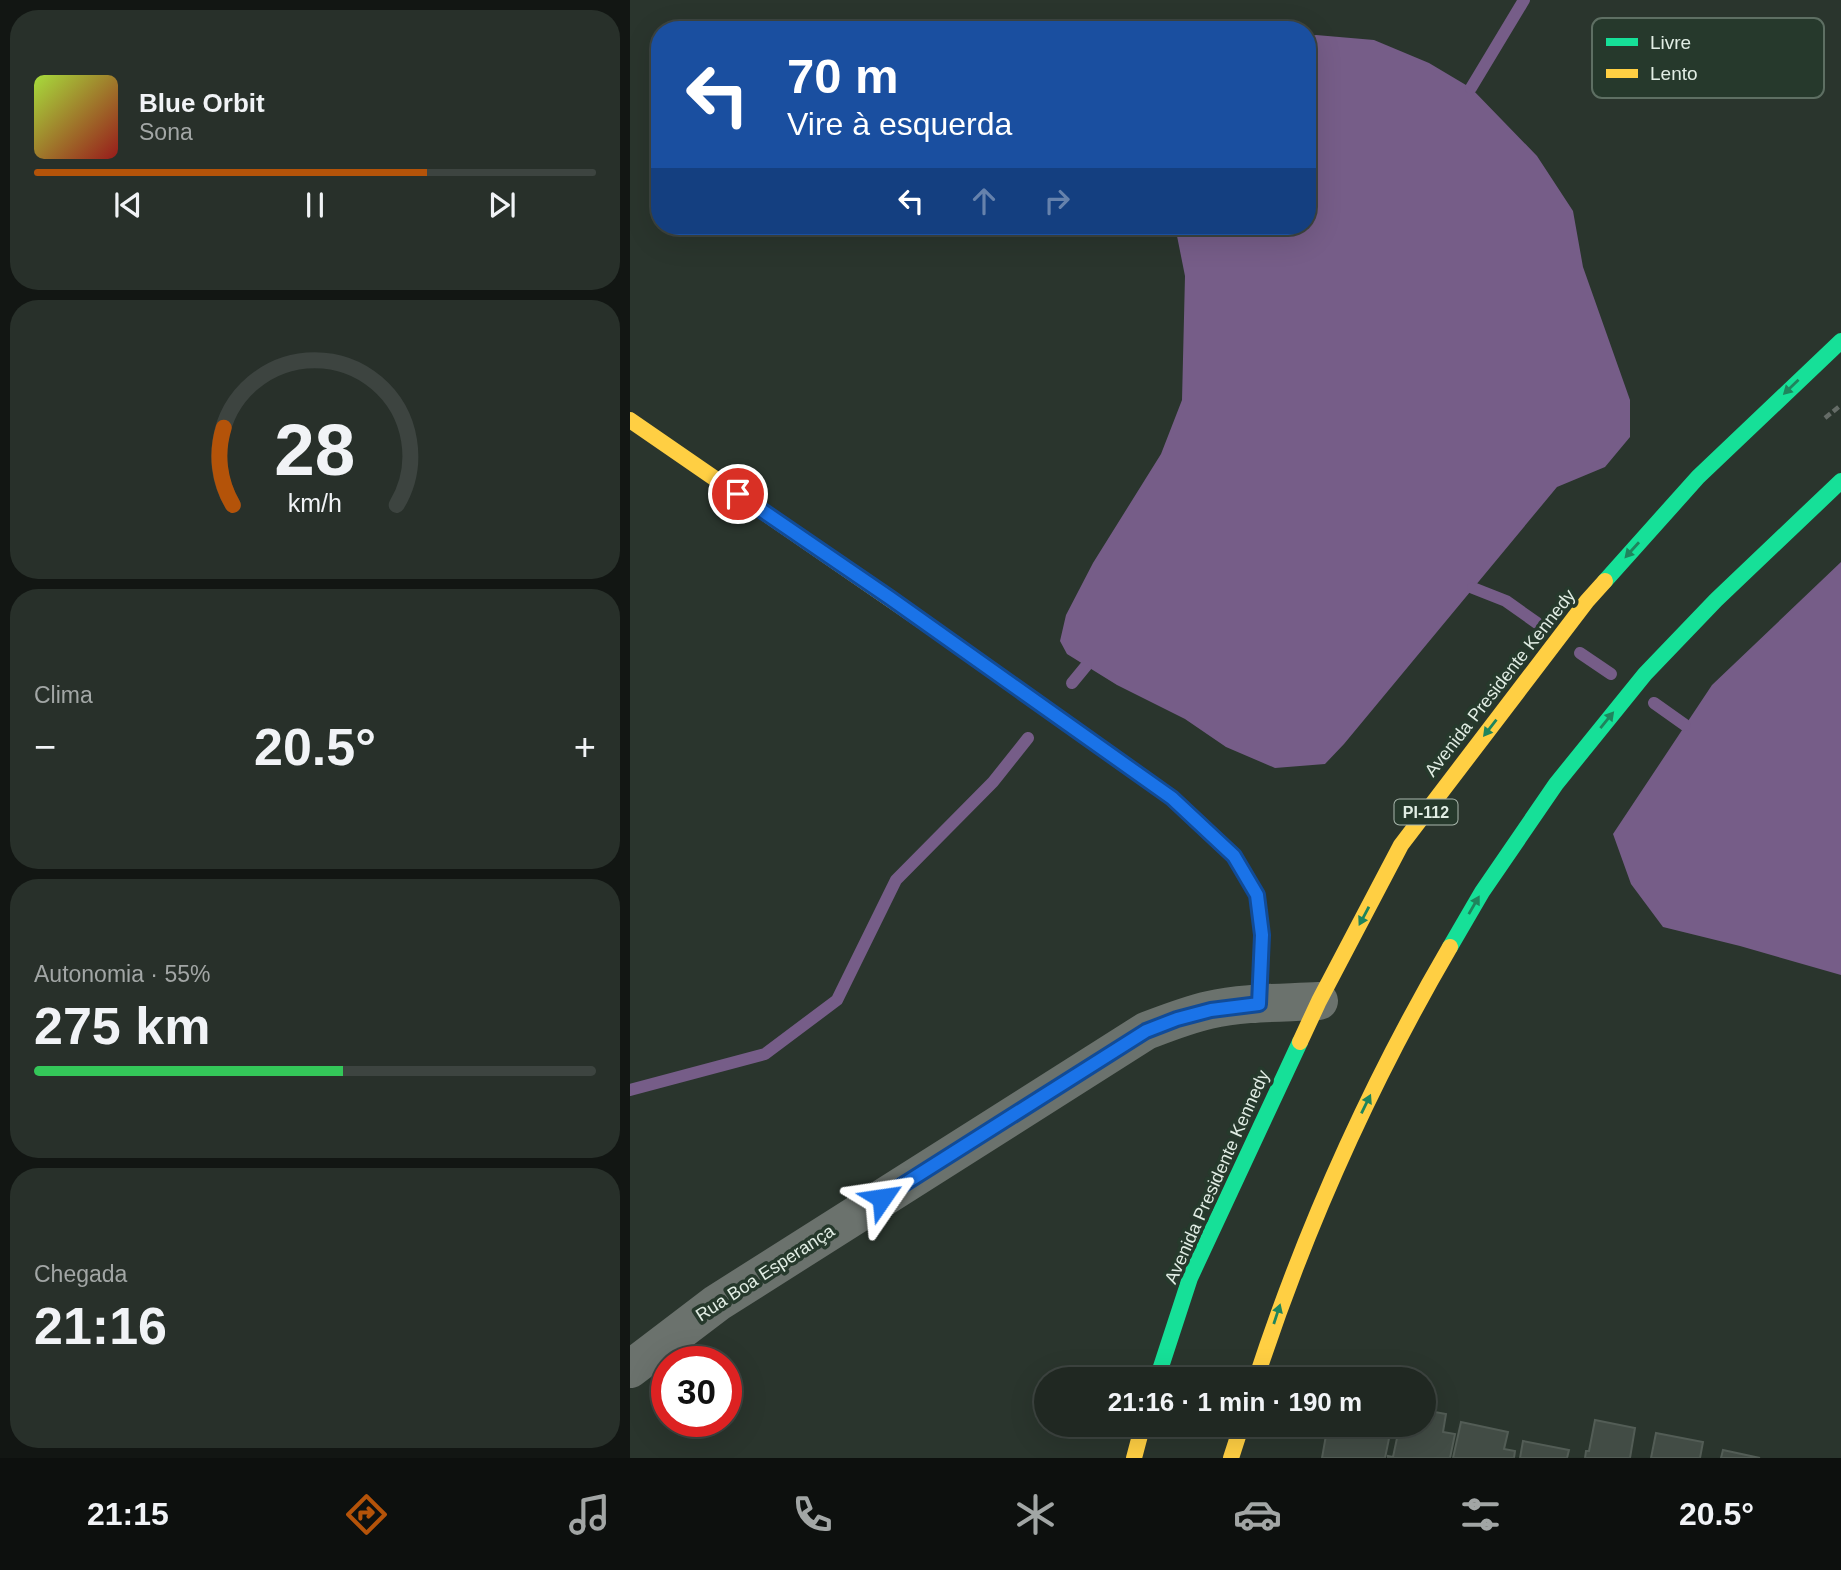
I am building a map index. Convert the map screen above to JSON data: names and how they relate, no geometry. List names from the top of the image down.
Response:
{
  "streets": {
    "main road": ["Avenida Presidente Kennedy", "PI-112"],
    "street": ["Rua Boa Esperança"]
  },
  "crossings": [
    ["Avenida Presidente Kennedy", "Rua Boa Esperança"]
  ],
  "legend": ["Livre", "Lento"],
  "page": {
    "turn": ["70 m", "Vire à esquerda"],
    "song": ["Blue Orbit", "Sona"],
    "tile": [
      "Clima",
      ["Autonomia · 55%", "275 km"],
      ["Chegada", "21:16"]
    ],
    "heat": ["−", "20.5°", "+"],
    "limit": "30",
    "trip": "21:16 · 1 min · 190 m",
    "tabs": ["21:15", "20.5°"],
    "gauge": ["28", "km/h"]
  }
}
